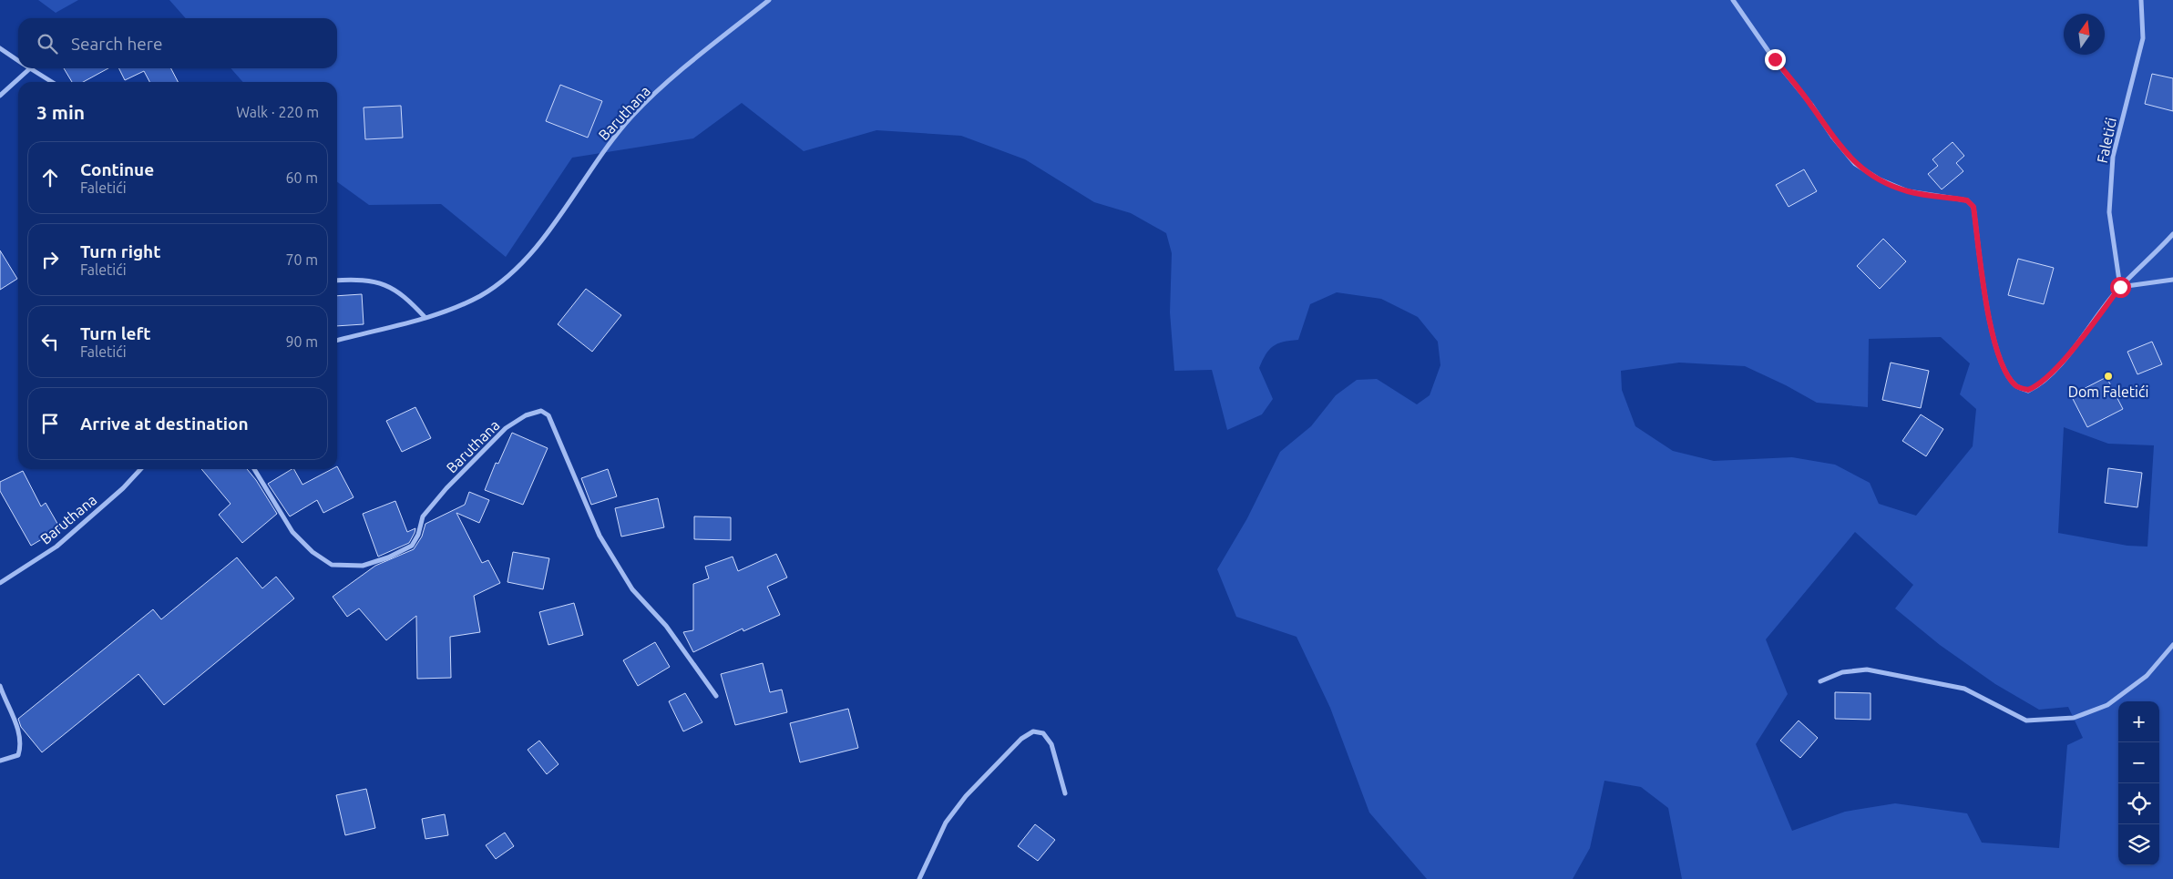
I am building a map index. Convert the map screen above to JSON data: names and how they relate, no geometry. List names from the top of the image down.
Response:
{
  "streets": {
    "street": ["Baruthana", "Faletići"]
  },
  "places": ["Dom Faletići"],
  "north": "top",
  "page": {
    "search": "Search here",
    "heading": ["3 min", "Walk · 220 m"],
    "list": [
      ["Continue", "Faletići", "60 m"],
      ["Turn right", "Faletići", "70 m"],
      ["Turn left", "Faletići", "90 m"],
      "Arrive at destination"
    ],
    "map_buttons": ["+", "−"]
  }
}
